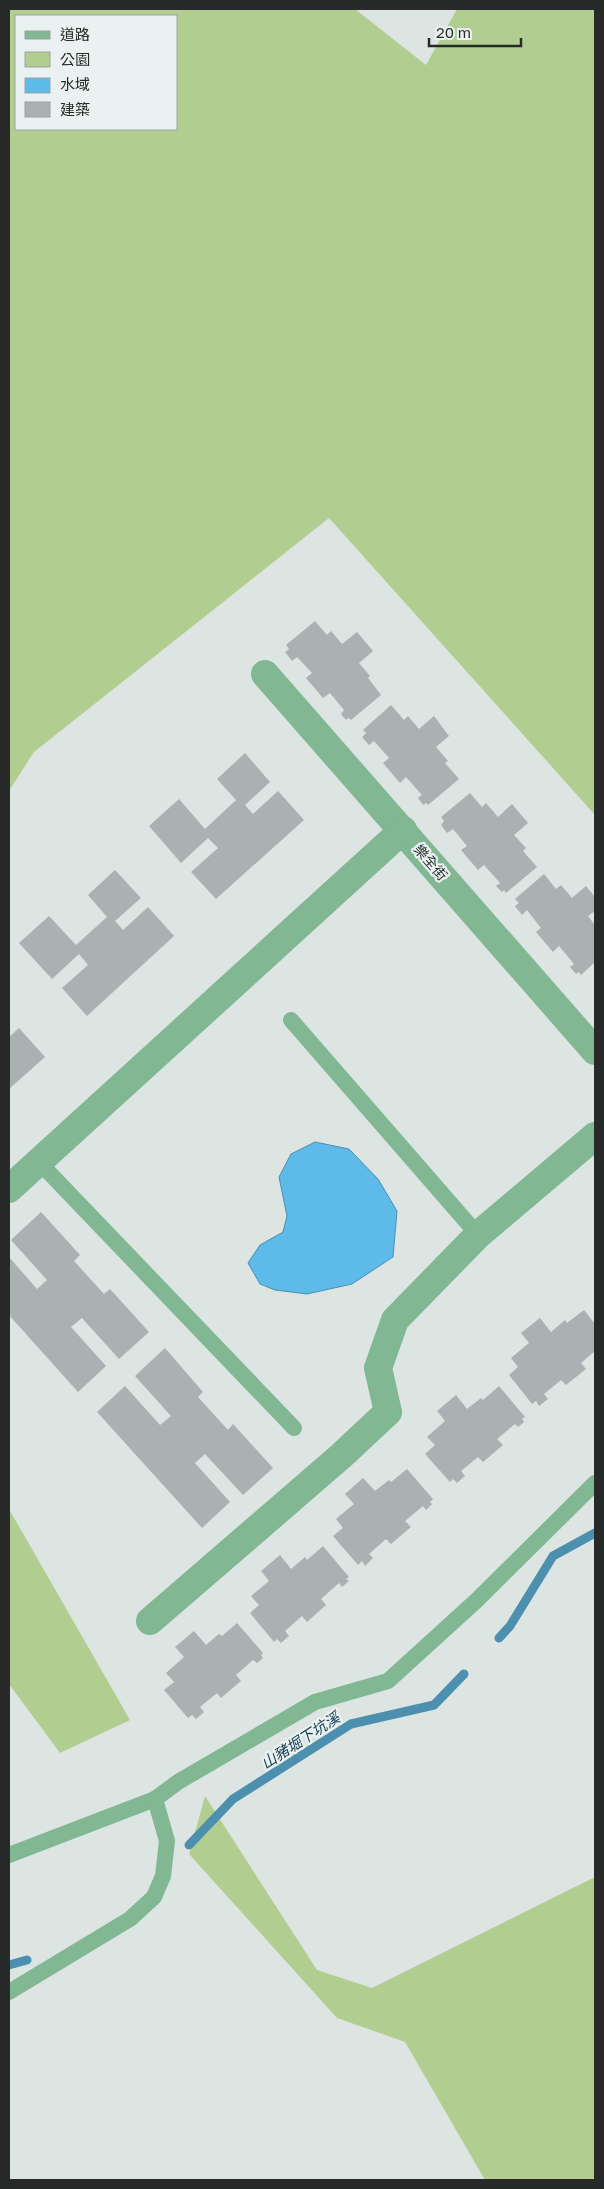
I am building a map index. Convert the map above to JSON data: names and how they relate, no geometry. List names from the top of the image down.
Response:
{
  "streets": {
    "street": ["樂全街"]
  },
  "water": ["山豬堀下坑溪"],
  "legend": [
    "道路",
    "公園",
    "水域",
    "建築"
  ],
  "scale_bar": "20 m"
}
